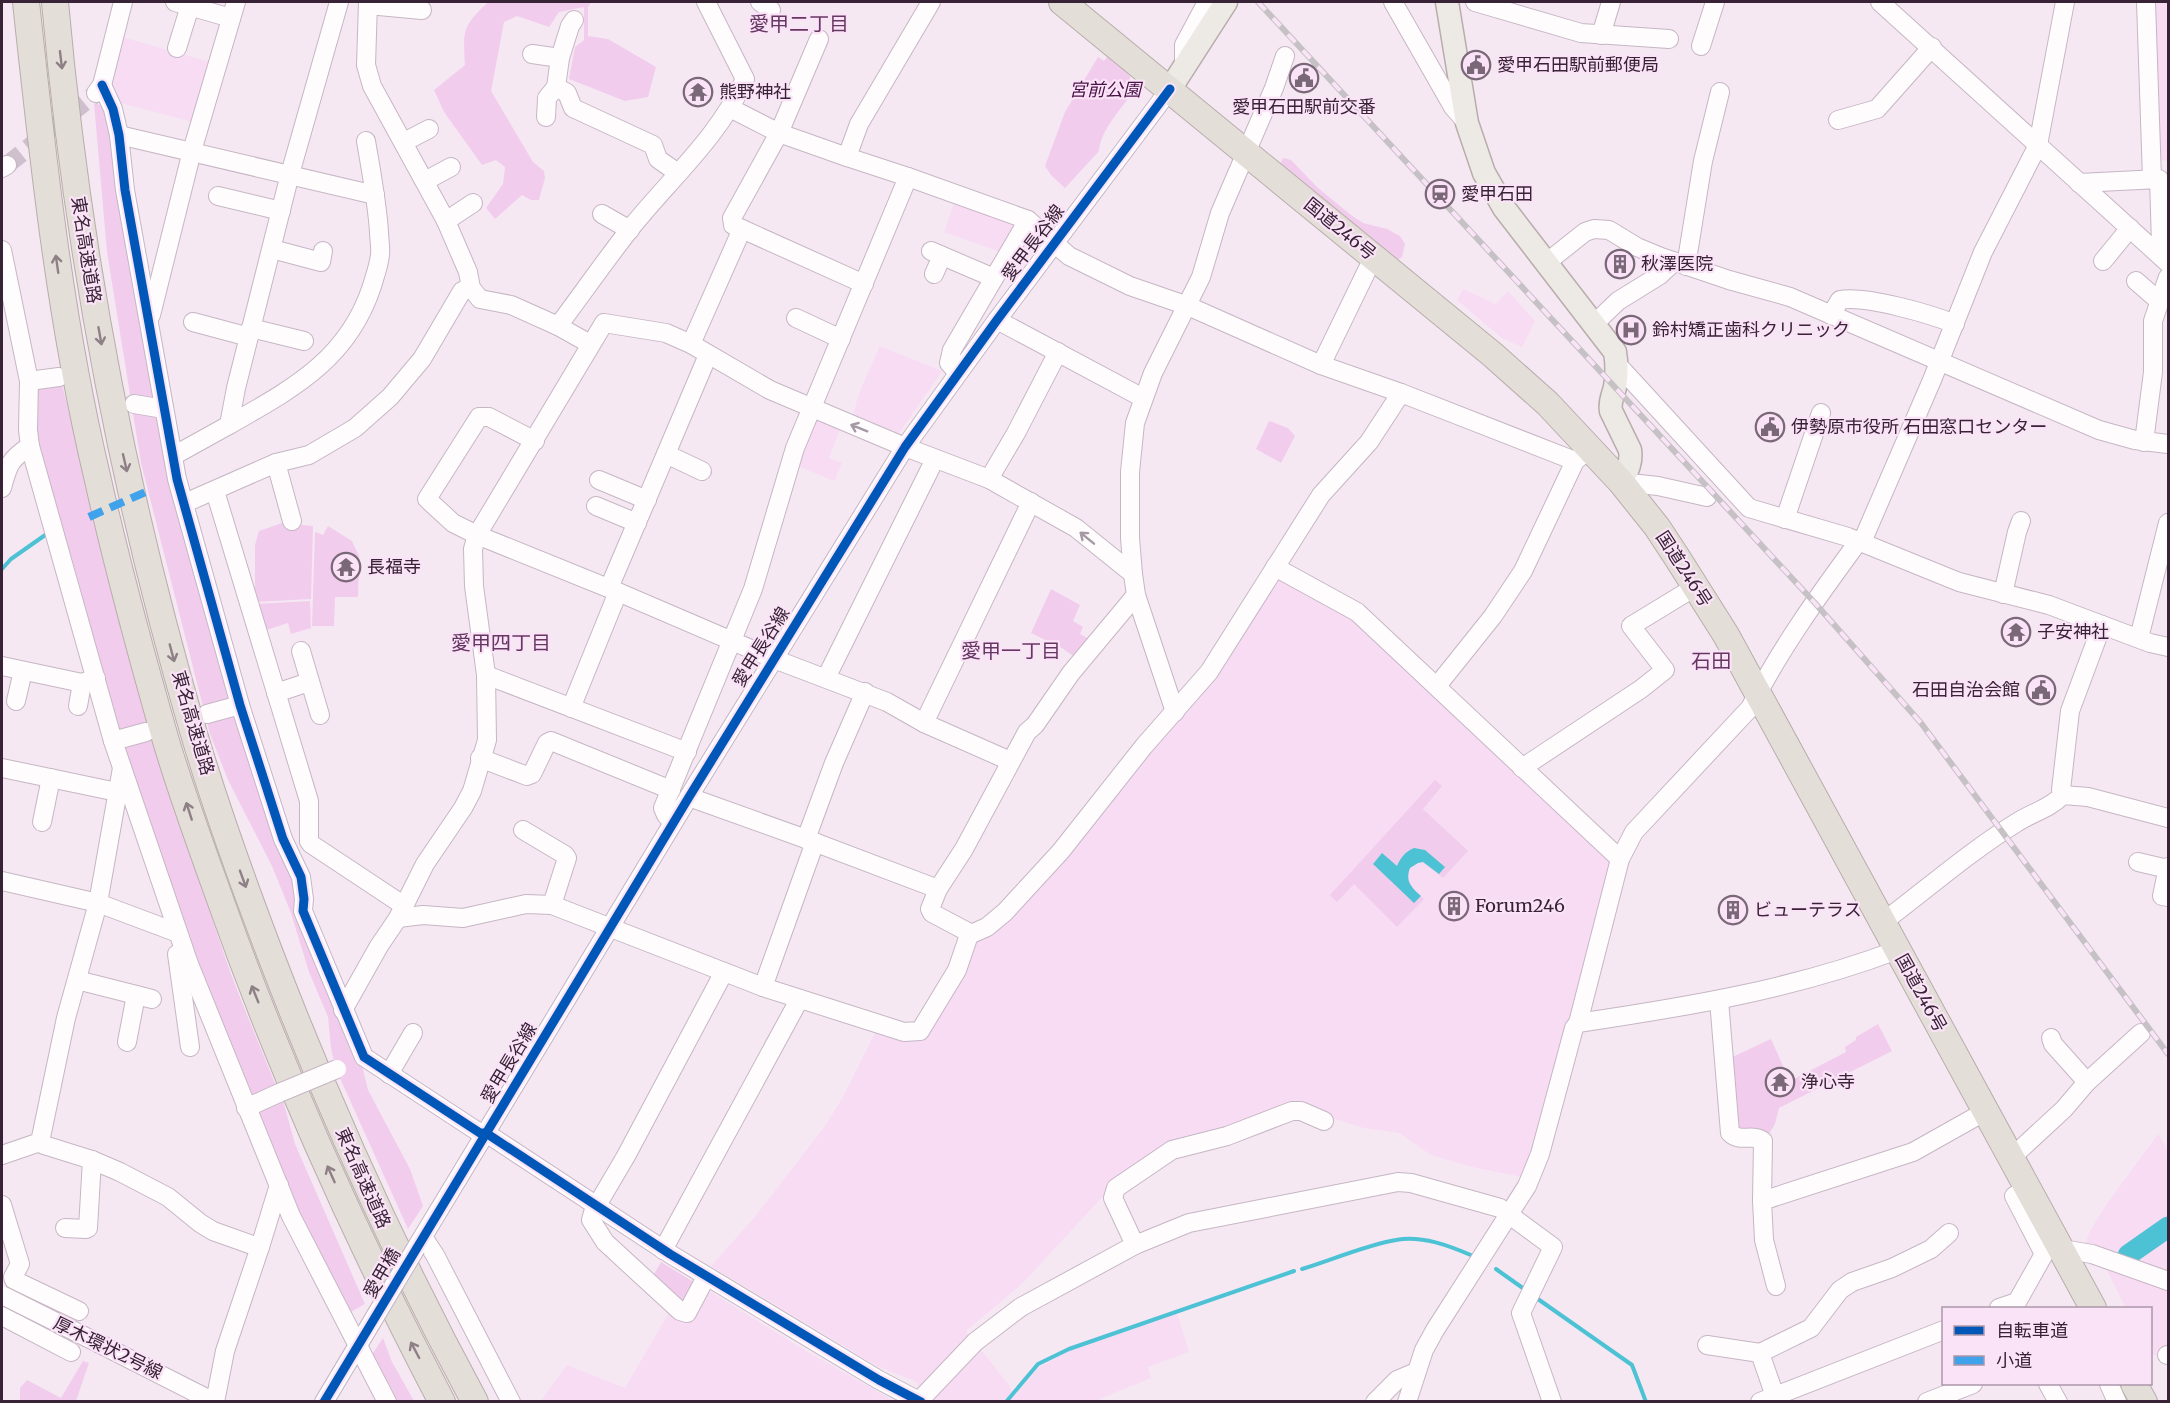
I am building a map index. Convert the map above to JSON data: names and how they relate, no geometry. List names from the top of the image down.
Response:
{
  "streets": {
    "highway": ["国道246号", "東名高速道路"],
    "street": ["愛甲長谷線", "愛甲橋", "厚木環状2号線"]
  },
  "crossings": [
    ["国道246号", "愛甲長谷線"],
    ["愛甲長谷線", "愛甲橋"]
  ],
  "districts": [
    "愛甲二丁目",
    "愛甲四丁目",
    "愛甲一丁目",
    "石田"
  ],
  "parks": ["宮前公園"],
  "places": {
    "public building": [
      "愛甲石田駅前郵便局",
      "愛甲石田駅前交番",
      "伊勢原市役所 石田窓口センター",
      "石田自治会館"
    ],
    "temple": [
      "熊野神社",
      "長福寺",
      "子安神社",
      "浄心寺"
    ],
    "station": ["愛甲石田"],
    "building": ["秋澤医院", "Forum246", "ビューテラス"],
    "hospital": ["鈴村矯正歯科クリニック"]
  },
  "legend": ["自転車道", "小道"]
}
